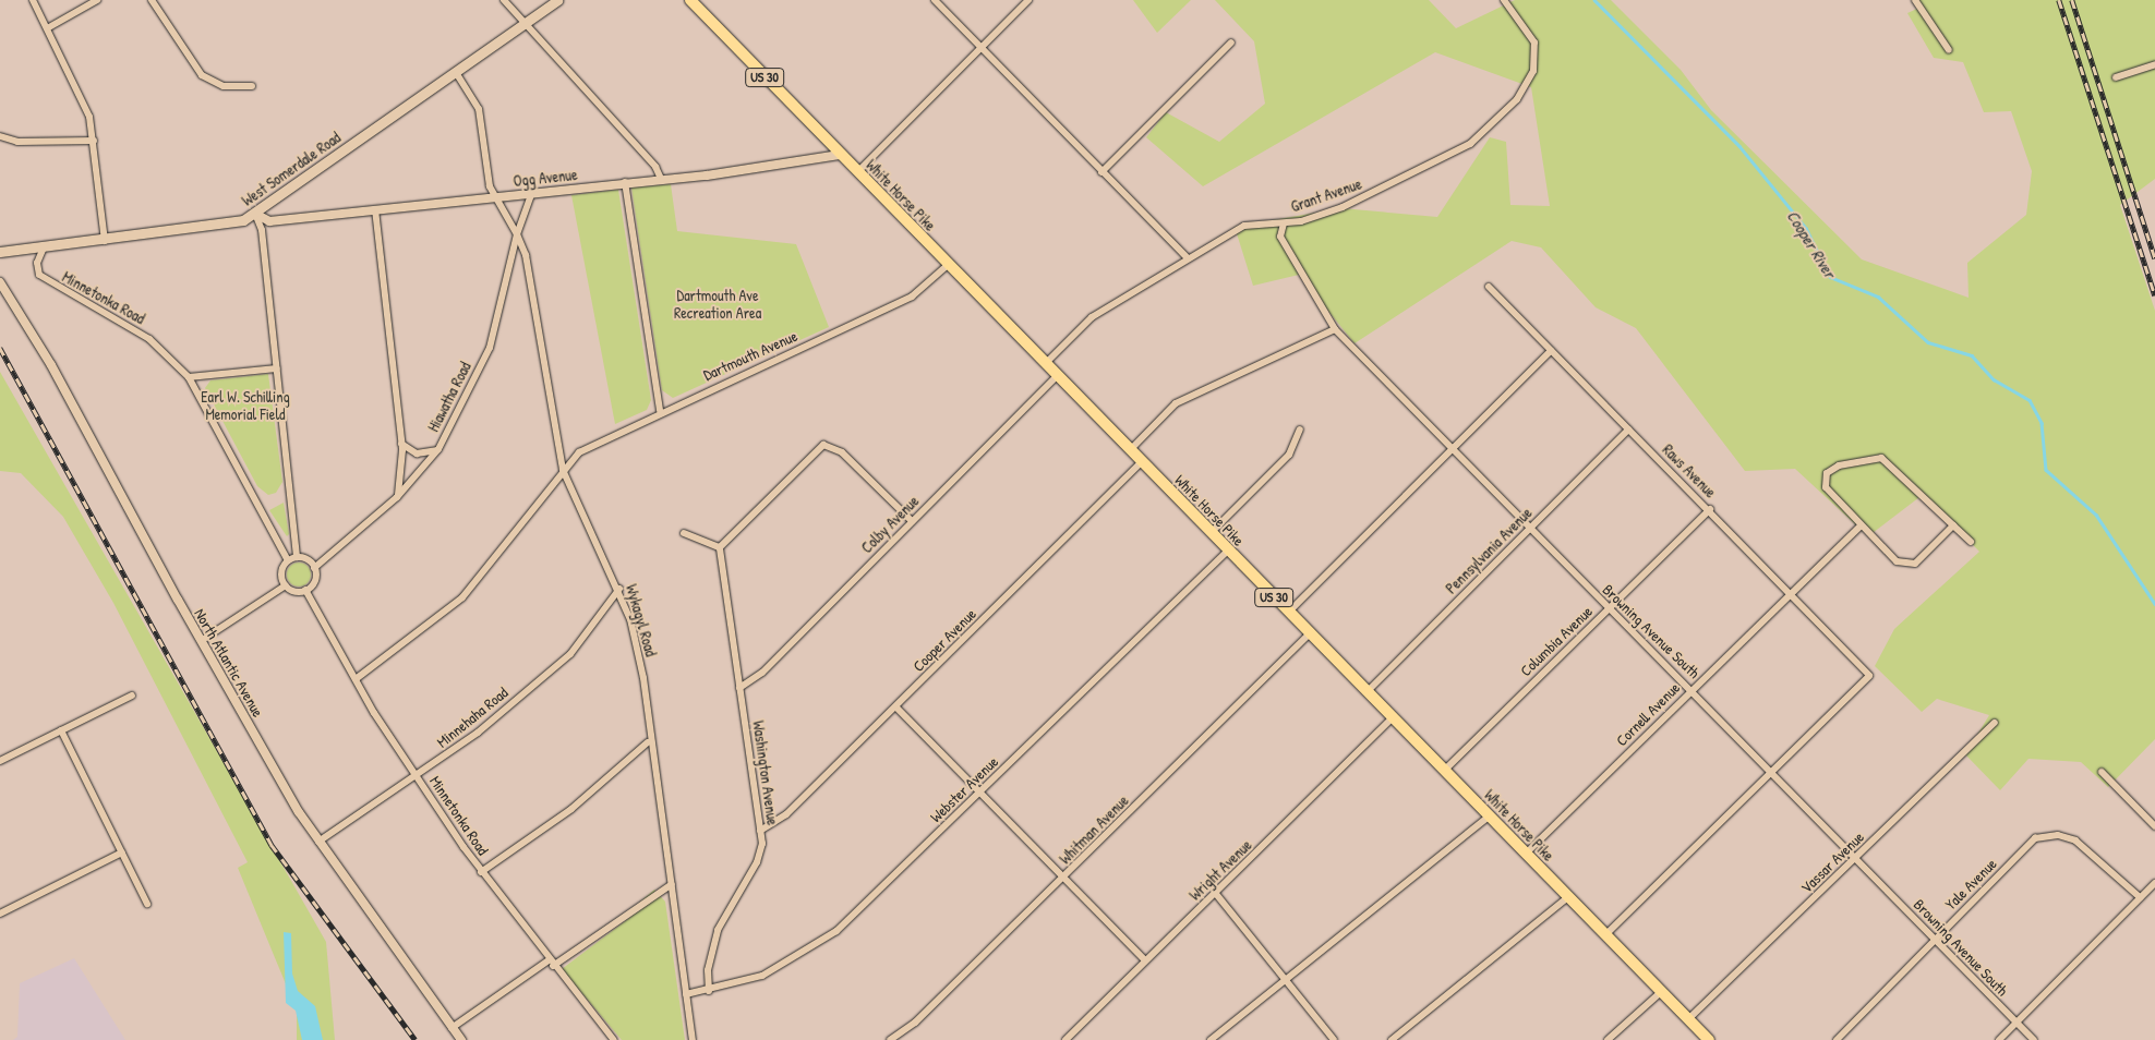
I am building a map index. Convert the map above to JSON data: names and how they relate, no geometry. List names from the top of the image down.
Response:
{
  "streets": {
    "highway": ["US 30", "White Horse Pike"],
    "main road": ["West Somerdale Road"],
    "street": [
      "Ogg Avenue",
      "Grant Avenue",
      "Minnetonka Road",
      "Dartmouth Avenue",
      "Hiawatha Road",
      "Raws Avenue",
      "Colby Avenue",
      "Pennsylvania Avenue",
      "Wykagyl Road",
      "Browning Avenue South",
      "Cooper Avenue",
      "Columbia Avenue",
      "North Atlantic Avenue",
      "Cornell Avenue",
      "Minnehaha Road",
      "Washington Avenue",
      "Webster Avenue",
      "Whitman Avenue",
      "Vassar Avenue",
      "Wright Avenue",
      "Yale Avenue"
    ]
  },
  "crossings": [
    ["West Somerdale Road", "Ogg Avenue"],
    ["West Somerdale Road", "Minnetonka Road"],
    ["Ogg Avenue", "White Horse Pike"],
    ["White Horse Pike", "Grant Avenue"],
    ["White Horse Pike", "Dartmouth Avenue"],
    ["White Horse Pike", "Colby Avenue"],
    ["White Horse Pike", "Pennsylvania Avenue"],
    ["White Horse Pike", "Cooper Avenue"],
    ["White Horse Pike", "Columbia Avenue"],
    ["White Horse Pike", "Cornell Avenue"],
    ["White Horse Pike", "Webster Avenue"],
    ["White Horse Pike", "Whitman Avenue"],
    ["White Horse Pike", "Vassar Avenue"],
    ["White Horse Pike", "Wright Avenue"],
    ["Grant Avenue", "Browning Avenue South"],
    ["Minnetonka Road", "Dartmouth Avenue"],
    ["Minnetonka Road", "Hiawatha Road"],
    ["Minnetonka Road", "Minnehaha Road"],
    ["Dartmouth Avenue", "Wykagyl Road"],
    ["Hiawatha Road", "Wykagyl Road"],
    ["Raws Avenue", "Pennsylvania Avenue"],
    ["Raws Avenue", "Browning Avenue South"],
    ["Raws Avenue", "Columbia Avenue"],
    ["Raws Avenue", "Cornell Avenue"],
    ["Colby Avenue", "Washington Avenue"],
    ["Pennsylvania Avenue", "Browning Avenue South"],
    ["Wykagyl Road", "Minnehaha Road"],
    ["Wykagyl Road", "Webster Avenue"],
    ["Browning Avenue South", "Columbia Avenue"],
    ["Browning Avenue South", "Cornell Avenue"],
    ["Browning Avenue South", "Vassar Avenue"],
    ["Browning Avenue South", "Yale Avenue"],
    ["Cooper Avenue", "Washington Avenue"],
    ["North Atlantic Avenue", "Minnehaha Road"],
    ["Washington Avenue", "Webster Avenue"]
  ],
  "water": ["Cooper River"],
  "parks": ["Dartmouth Ave Recreation Area", "Earl W. Schilling Memorial Field"]
}
